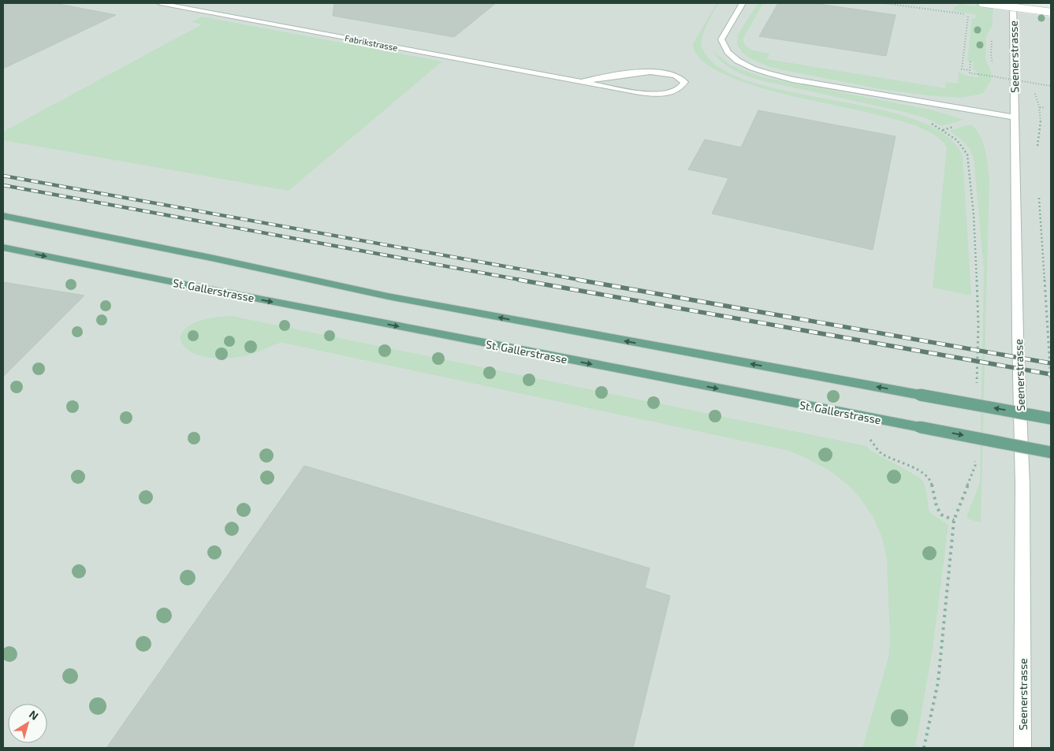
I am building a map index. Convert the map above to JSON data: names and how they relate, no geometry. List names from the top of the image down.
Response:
{
  "streets": {
    "main road": ["Fabrikstrasse", "Seenerstrasse", "St. Gallerstrasse"]
  },
  "north": "top right"
}
